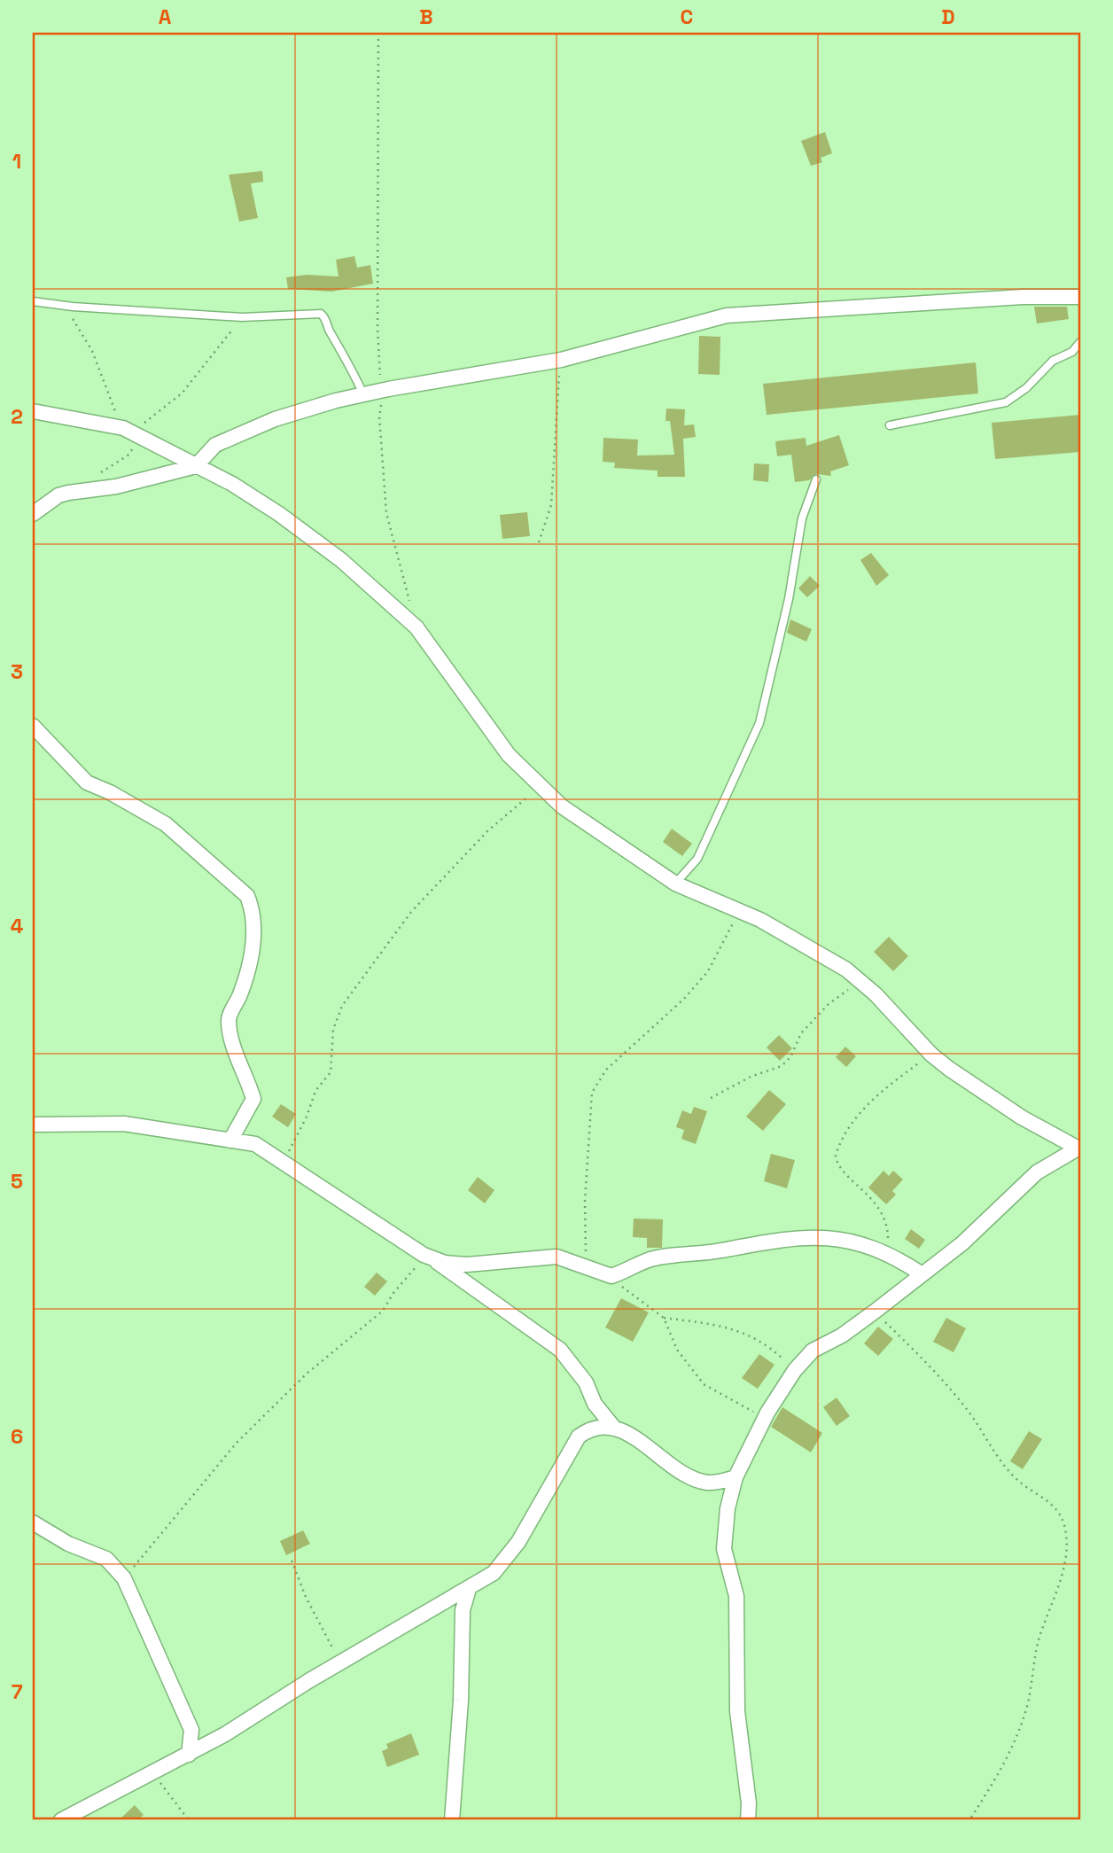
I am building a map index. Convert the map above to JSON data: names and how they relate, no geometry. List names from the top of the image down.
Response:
{
  "grid": {
    "columns": [
      "A",
      "B",
      "C",
      "D"
    ],
    "rows": [
      "1",
      "2",
      "3",
      "4",
      "5",
      "6",
      "7"
    ]
  }
}
